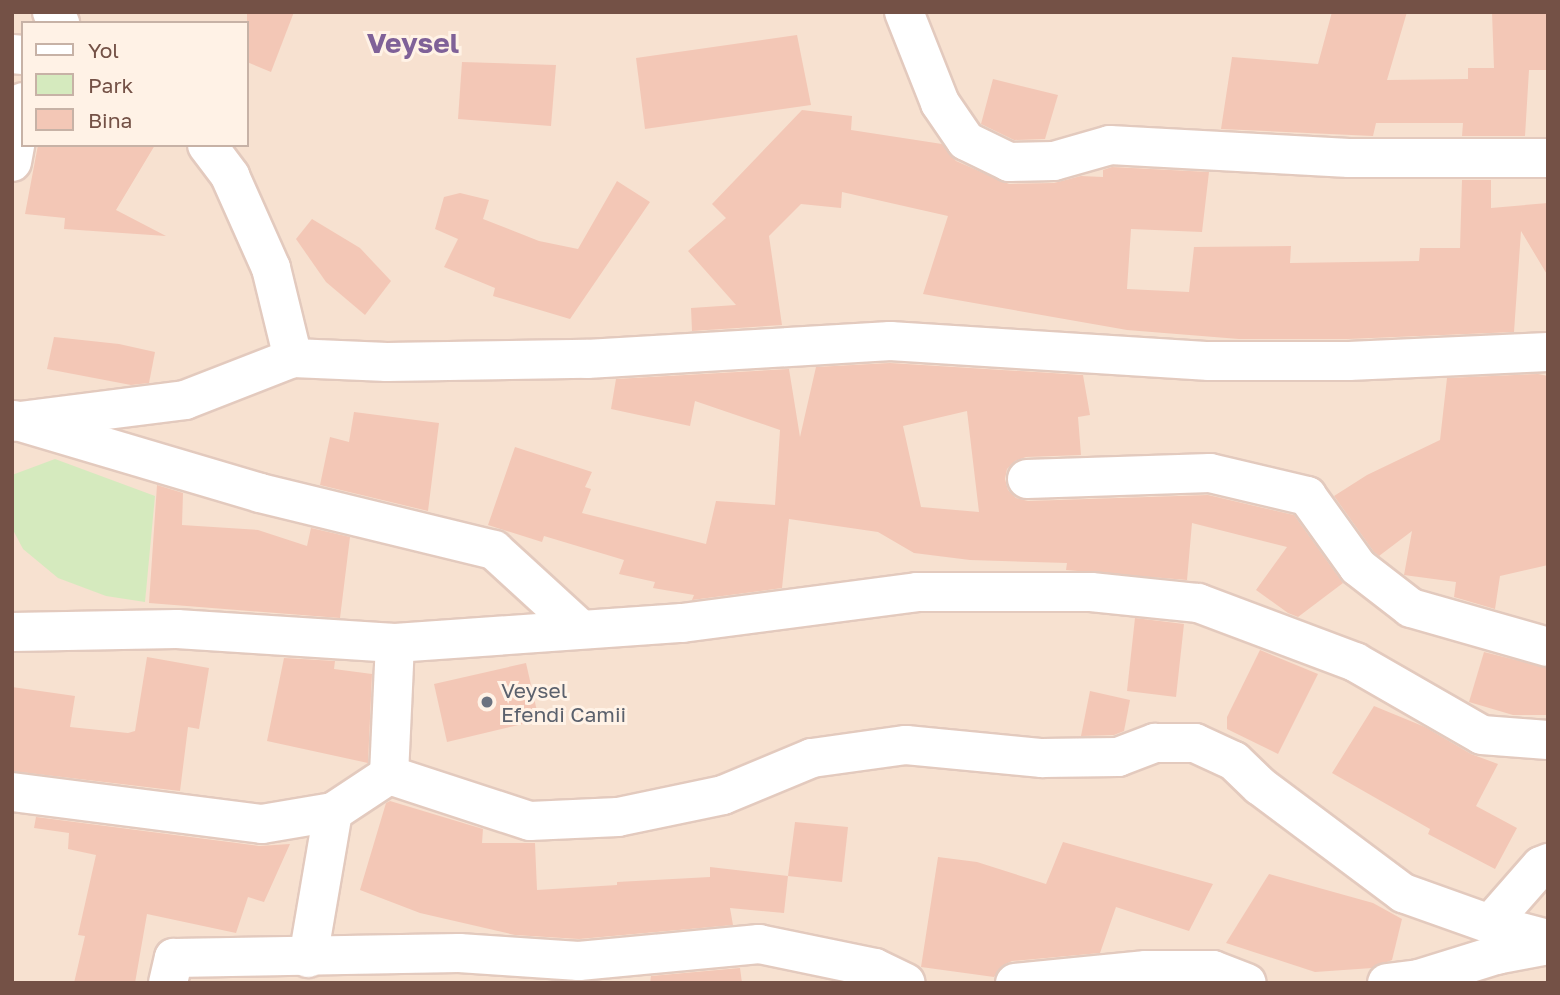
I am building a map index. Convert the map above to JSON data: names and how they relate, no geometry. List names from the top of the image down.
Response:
{
  "districts": ["Veysel"],
  "places": ["Veysel Efendi Camii"],
  "legend": ["Yol", "Park", "Bina"]
}
